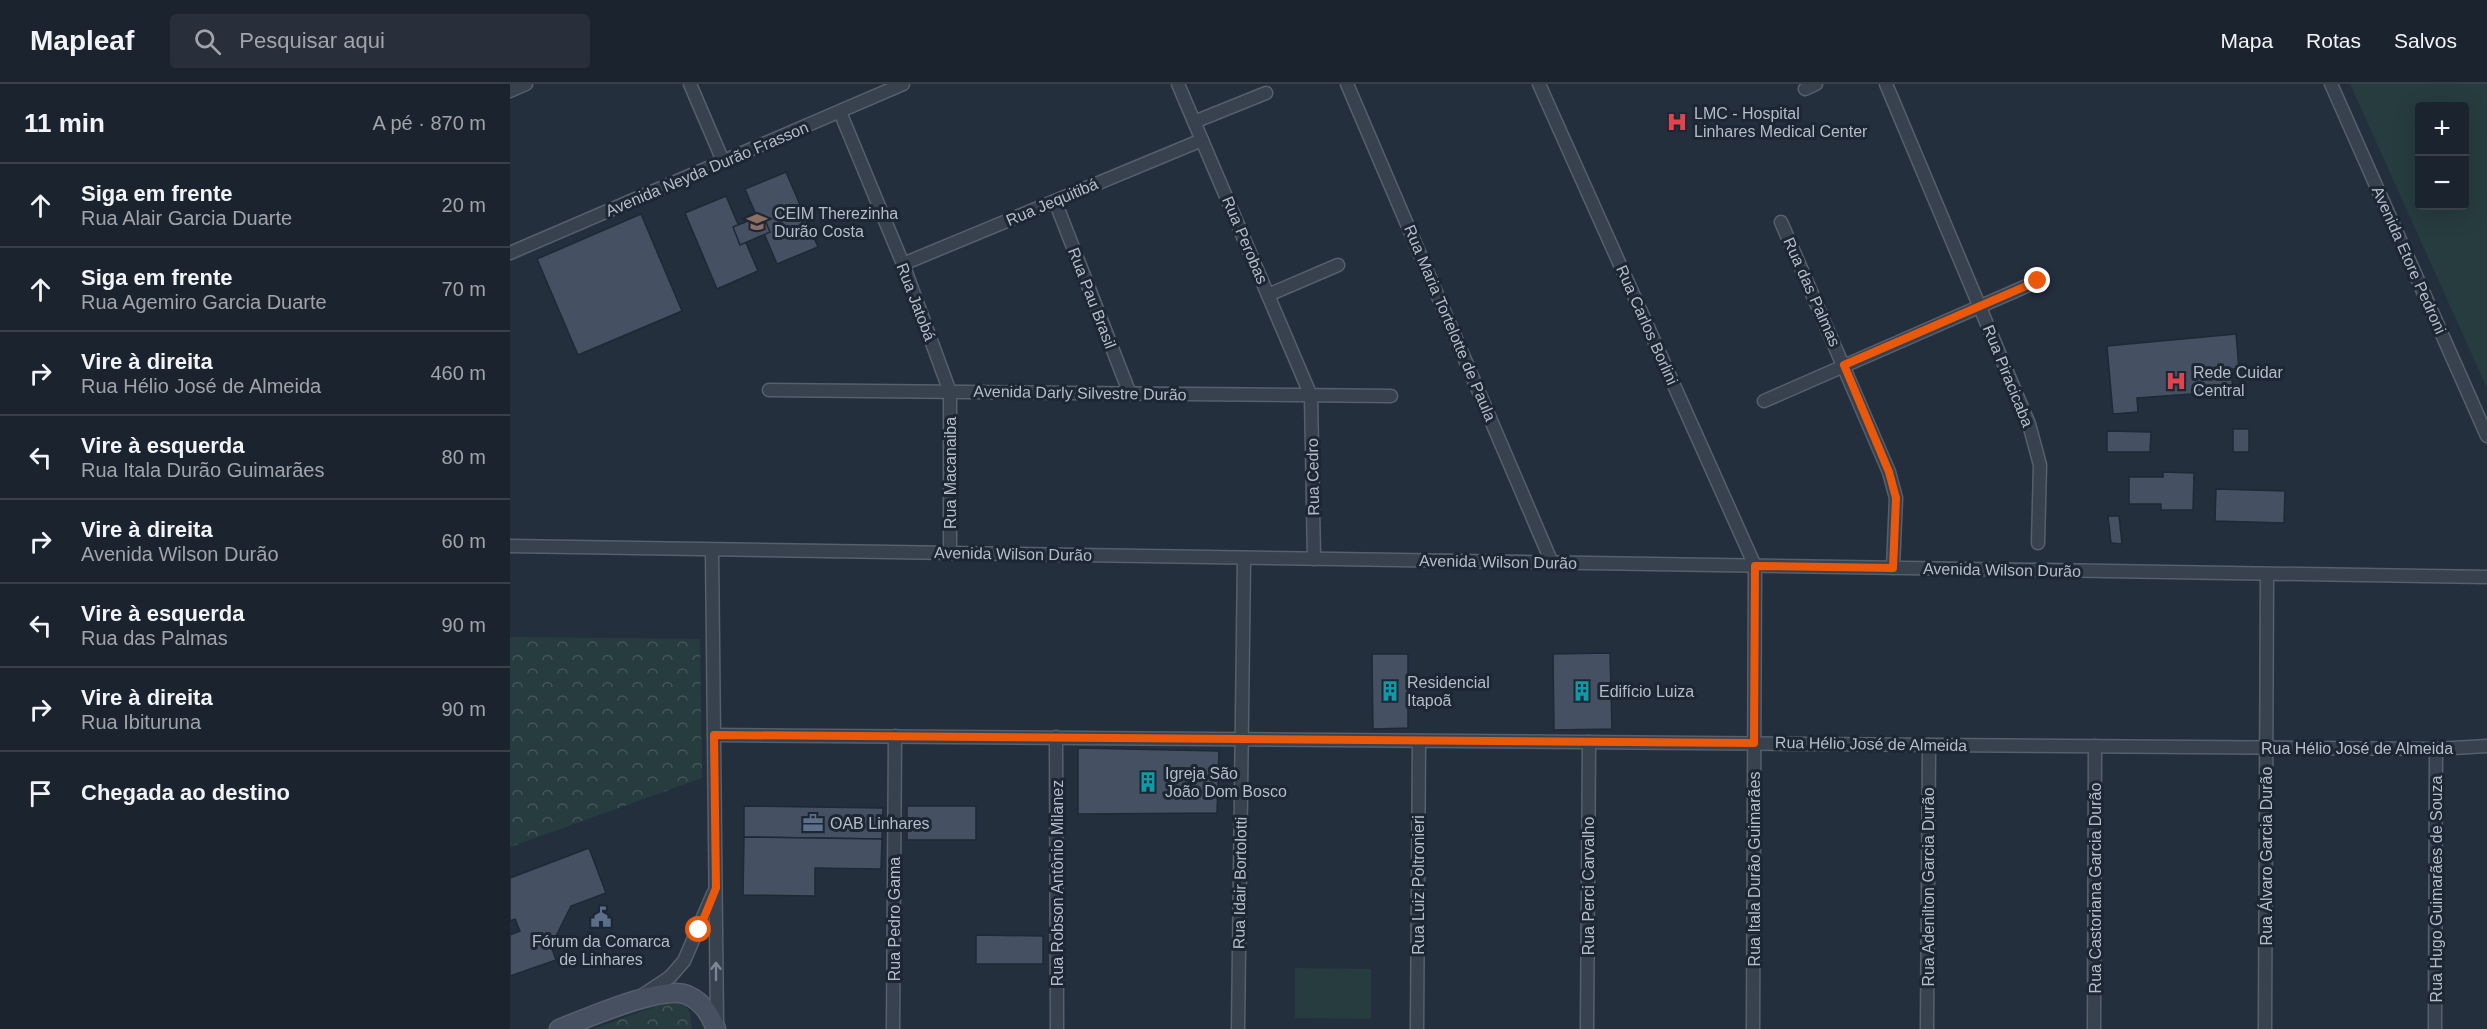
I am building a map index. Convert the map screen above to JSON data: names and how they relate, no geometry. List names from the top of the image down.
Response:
{
  "streets": {
    "street": [
      "Avenida Neyda Durão Frasson",
      "Rua Jequitibá",
      "Rua Perobas",
      "Avenida Etore Pedroni",
      "Rua das Palmas",
      "Rua Pau Brasil",
      "Rua Jatobá",
      "Rua Maria Tortelotte de Paula",
      "Rua Carlos Borlini",
      "Rua Piracicaba",
      "Avenida Darly Silvestre Durão",
      "Rua Macanaiba",
      "Rua Cedro",
      "Avenida Wilson Durão",
      "Rua Hélio José de Almeida",
      "Rua Álvaro Garcia Durão",
      "Rua Itala Durão Guimarães",
      "Rua Robson Antônio Milanez",
      "Rua Idair Bortolotti",
      "Rua Luiz Poltronieri",
      "Rua Perci Carvalho",
      "Rua Adenilton Garcia Durão",
      "Rua Castoriana Garcia Durão",
      "Rua Hugo Guimarães de Souza",
      "Rua Pedro Gama"
    ]
  },
  "crossings": [
    ["Avenida Neyda Durão Frasson", "Rua Jatobá"],
    ["Rua Jequitibá", "Rua Perobas"],
    ["Rua Jequitibá", "Rua Pau Brasil"],
    ["Rua Jequitibá", "Rua Jatobá"],
    ["Rua Perobas", "Avenida Darly Silvestre Durão"],
    ["Rua Perobas", "Rua Cedro"],
    ["Rua das Palmas", "Avenida Wilson Durão"],
    ["Rua Pau Brasil", "Avenida Darly Silvestre Durão"],
    ["Rua Jatobá", "Avenida Darly Silvestre Durão"],
    ["Rua Jatobá", "Rua Macanaiba"],
    ["Rua Maria Tortelotte de Paula", "Avenida Wilson Durão"],
    ["Rua Carlos Borlini", "Avenida Wilson Durão"],
    ["Rua Carlos Borlini", "Rua Itala Durão Guimarães"],
    ["Avenida Darly Silvestre Durão", "Rua Macanaiba"],
    ["Avenida Darly Silvestre Durão", "Rua Cedro"],
    ["Rua Macanaiba", "Avenida Wilson Durão"],
    ["Rua Cedro", "Avenida Wilson Durão"],
    ["Avenida Wilson Durão", "Rua Álvaro Garcia Durão"],
    ["Avenida Wilson Durão", "Rua Itala Durão Guimarães"],
    ["Avenida Wilson Durão", "Rua Idair Bortolotti"],
    ["Rua Hélio José de Almeida", "Rua Álvaro Garcia Durão"],
    ["Rua Hélio José de Almeida", "Rua Itala Durão Guimarães"],
    ["Rua Hélio José de Almeida", "Rua Robson Antônio Milanez"],
    ["Rua Hélio José de Almeida", "Rua Idair Bortolotti"],
    ["Rua Hélio José de Almeida", "Rua Luiz Poltronieri"],
    ["Rua Hélio José de Almeida", "Rua Perci Carvalho"],
    ["Rua Hélio José de Almeida", "Rua Adenilton Garcia Durão"],
    ["Rua Hélio José de Almeida", "Rua Castoriana Garcia Durão"],
    ["Rua Hélio José de Almeida", "Rua Hugo Guimarães de Souza"],
    ["Rua Hélio José de Almeida", "Rua Pedro Gama"]
  ],
  "places": {
    "hospital": ["LMC - Hospital Linhares Medical Center", "Rede Cuidar Central"],
    "school or university": ["CEIM Therezinha Durão Costa"],
    "building": ["Residencial Itapoã", "Edifício Luiza", "Igreja São João Dom Bosco"],
    "office": ["OAB Linhares"],
    "public building": ["Fórum da Comarca de Linhares"]
  },
  "page": {
    "header": "Mapleaf",
    "search": "Pesquisar aqui",
    "nav": ["Mapa", "Rotas", "Salvos"],
    "heading": ["11 min", "A pé · 870 m"],
    "map_buttons": ["+", "−"],
    "list": [
      ["Siga em frente", "Rua Alair Garcia Duarte", "20 m"],
      ["Siga em frente", "Rua Agemiro Garcia Duarte", "70 m"],
      ["Vire à direita", "Rua Hélio José de Almeida", "460 m"],
      ["Vire à esquerda", "Rua Itala Durão Guimarães", "80 m"],
      ["Vire à direita", "Avenida Wilson Durão", "60 m"],
      ["Vire à esquerda", "Rua das Palmas", "90 m"],
      ["Vire à direita", "Rua Ibituruna", "90 m"],
      "Chegada ao destino"
    ]
  }
}
